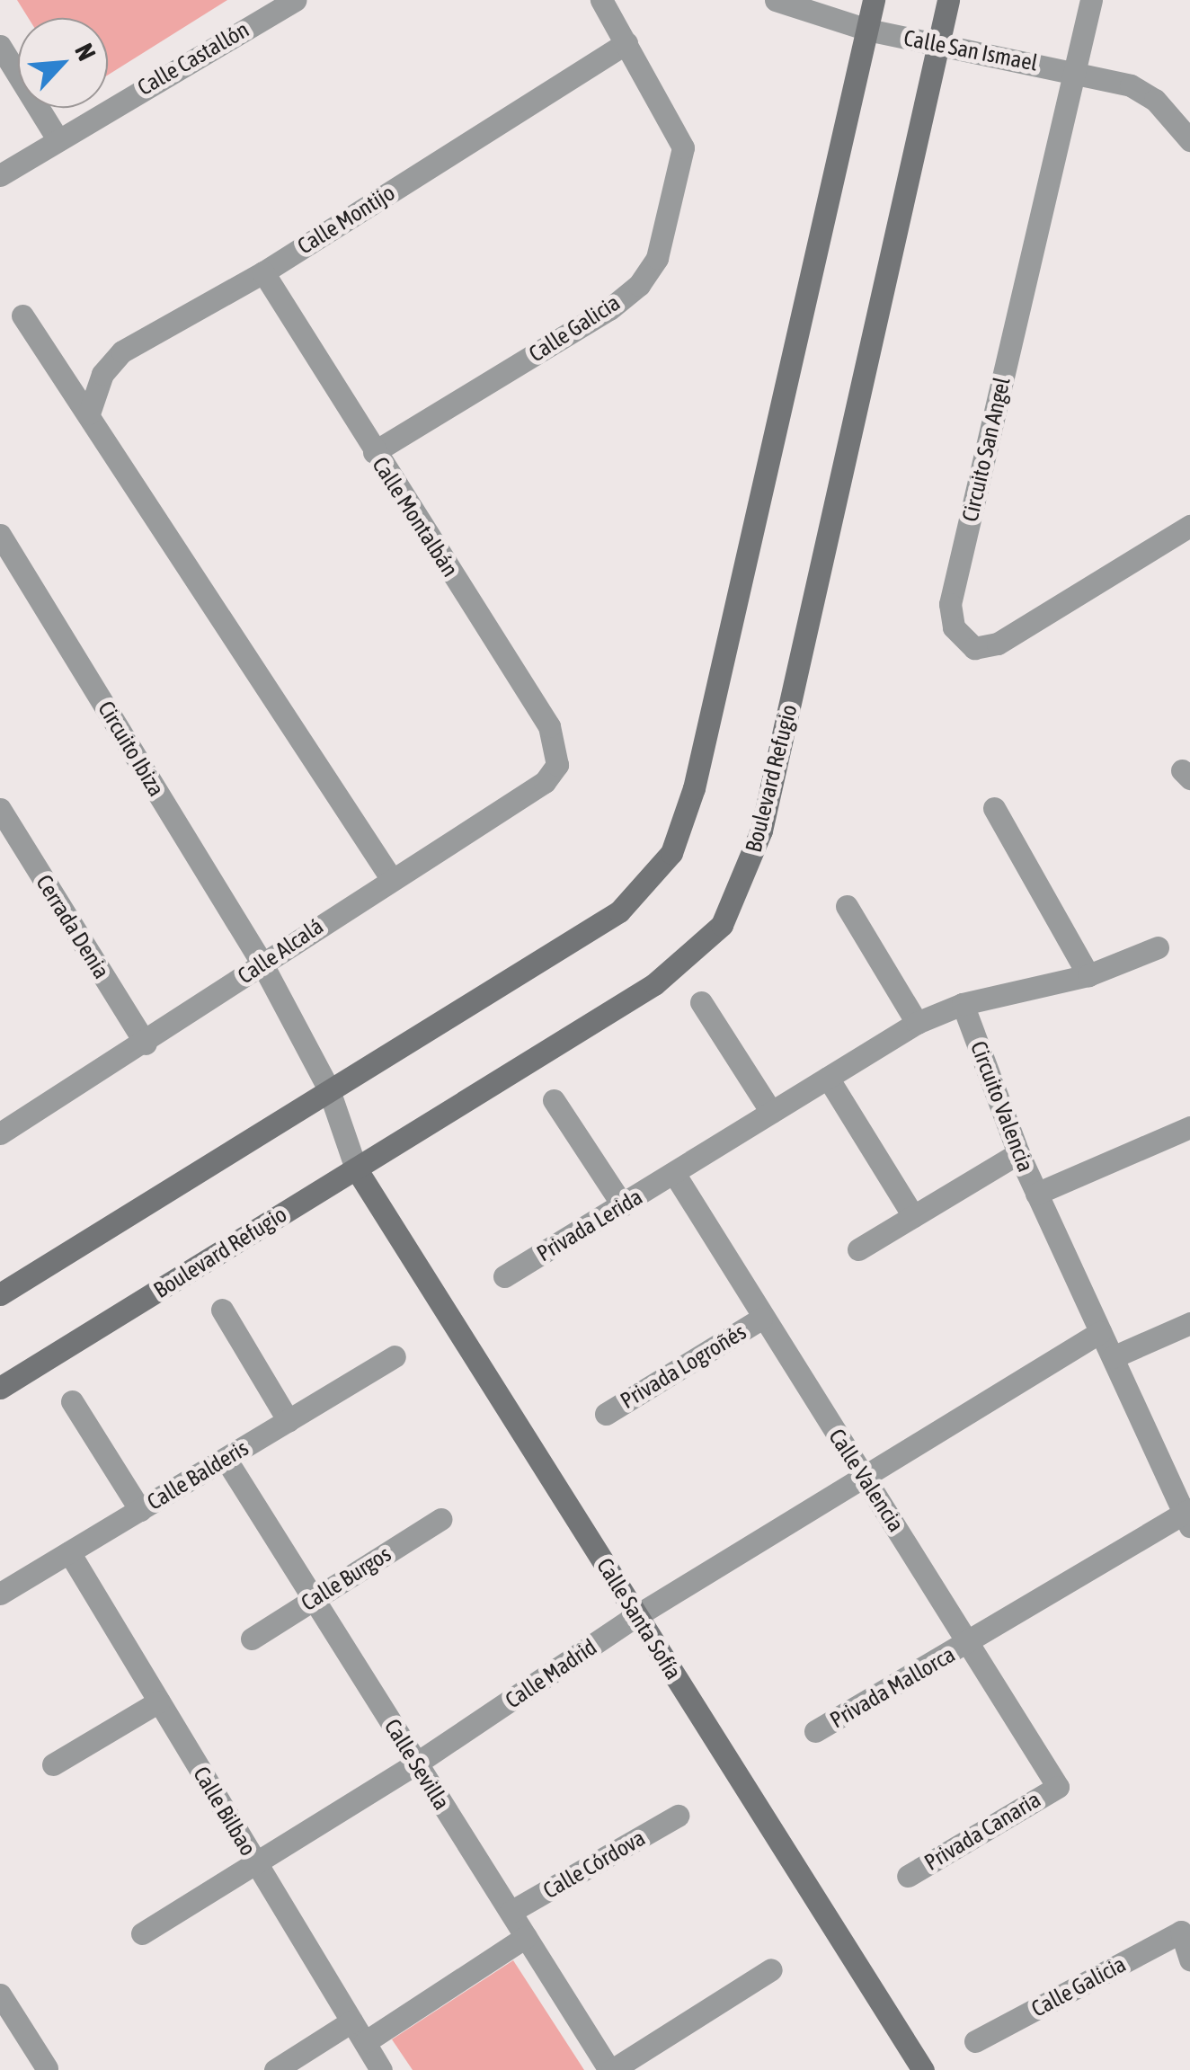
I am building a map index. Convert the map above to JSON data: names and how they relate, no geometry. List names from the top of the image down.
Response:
{
  "streets": {
    "street": [
      "Calle San Ismael",
      "Calle Castallón",
      "Calle Montijo",
      "Calle Galicia",
      "Circuito San Angel",
      "Calle Montalbán",
      "Circuito Ibiza",
      "Boulevard Refugio",
      "Cerrada Denia",
      "Calle Alcalá",
      "Circuito Valencia",
      "Privada Lerida",
      "Privada Logroñés",
      "Calle Balderis",
      "Calle Valencia",
      "Calle Burgos",
      "Calle Santa Sofía",
      "Calle Madrid",
      "Privada Mallorca",
      "Calle Sevilla",
      "Calle Bilbao",
      "Privada Canaria",
      "Calle Córdova"
    ]
  },
  "crossings": [
    ["Calle San Ismael", "Circuito San Angel"],
    ["Calle San Ismael", "Boulevard Refugio"],
    ["Calle Montijo", "Calle Galicia"],
    ["Calle Montijo", "Calle Montalbán"],
    ["Calle Galicia", "Calle Montalbán"],
    ["Calle Montalbán", "Calle Alcalá"],
    ["Circuito Ibiza", "Boulevard Refugio"],
    ["Circuito Ibiza", "Calle Alcalá"],
    ["Circuito Ibiza", "Calle Santa Sofía"],
    ["Boulevard Refugio", "Calle Santa Sofía"],
    ["Cerrada Denia", "Calle Alcalá"],
    ["Circuito Valencia", "Calle Valencia"],
    ["Circuito Valencia", "Calle Madrid"],
    ["Circuito Valencia", "Privada Mallorca"],
    ["Privada Lerida", "Calle Valencia"],
    ["Privada Logroñés", "Calle Valencia"],
    ["Calle Balderis", "Calle Sevilla"],
    ["Calle Balderis", "Calle Bilbao"],
    ["Calle Valencia", "Calle Madrid"],
    ["Calle Valencia", "Privada Mallorca"],
    ["Calle Valencia", "Privada Canaria"],
    ["Calle Burgos", "Calle Sevilla"],
    ["Calle Santa Sofía", "Calle Madrid"],
    ["Calle Madrid", "Calle Sevilla"],
    ["Calle Madrid", "Calle Bilbao"],
    ["Calle Sevilla", "Calle Córdova"]
  ],
  "north": "top right"
}
